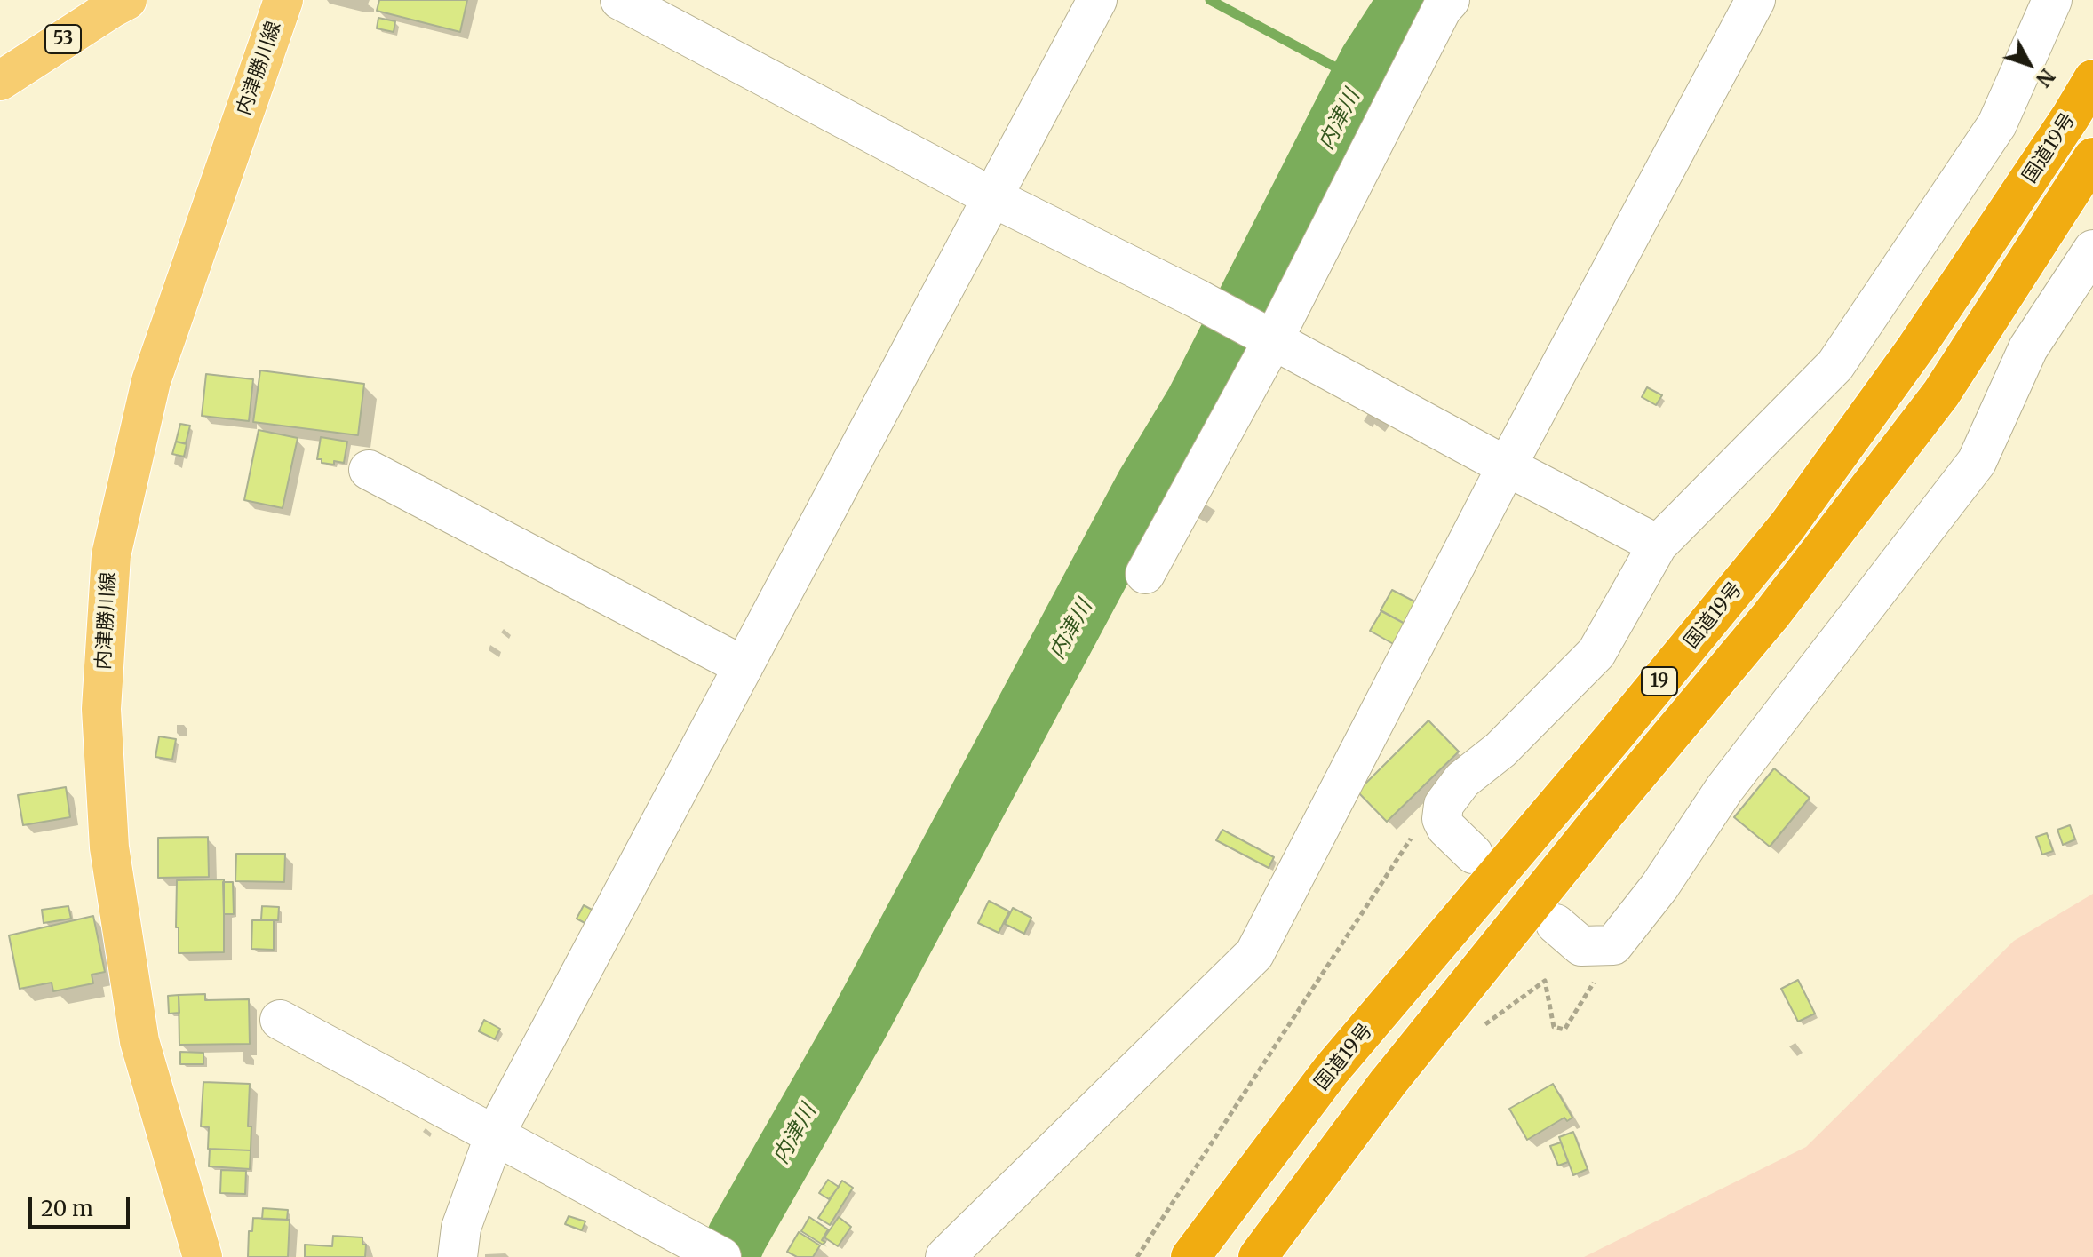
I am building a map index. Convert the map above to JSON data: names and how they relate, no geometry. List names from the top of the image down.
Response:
{
  "streets": {
    "highway": ["国道19号", "19"],
    "main road": ["53", "内津勝川線"]
  },
  "water": ["内津川"],
  "scale_bar": "20 m",
  "north": "bottom right"
}
